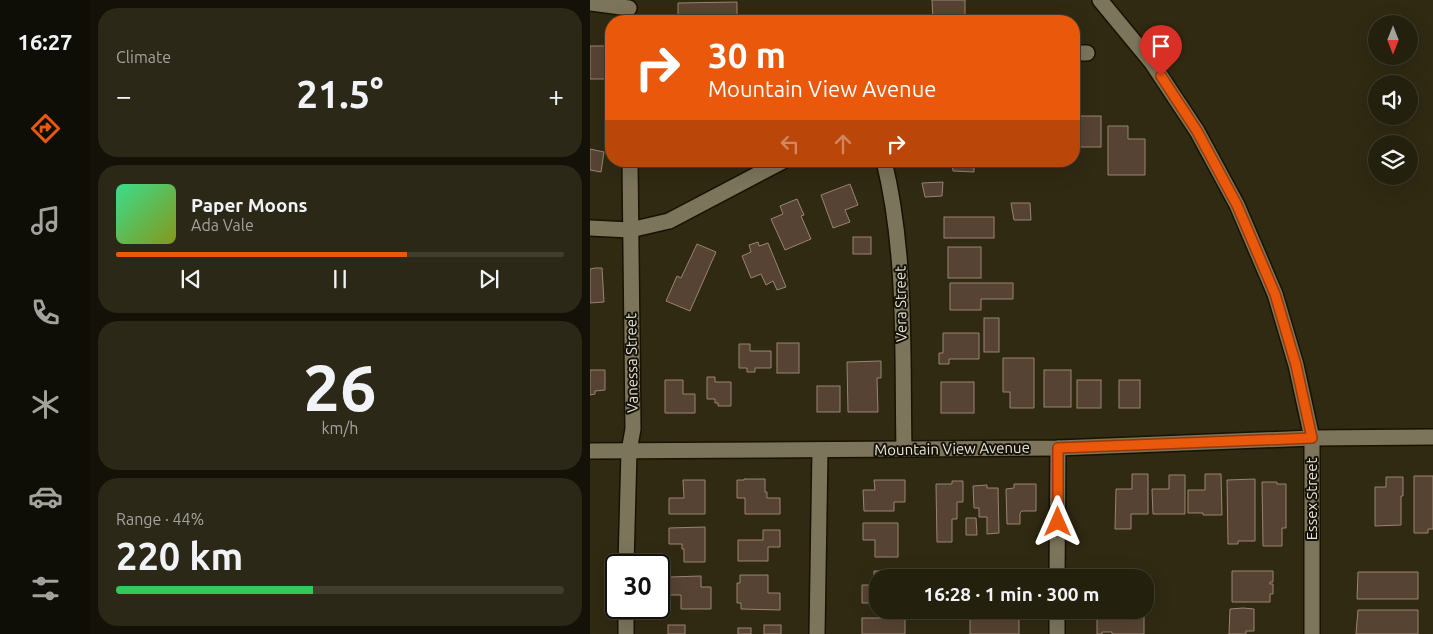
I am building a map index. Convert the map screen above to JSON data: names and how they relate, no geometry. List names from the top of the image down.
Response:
{
  "streets": {
    "street": [
      "Vera Street",
      "Vanessa Street",
      "Mountain View Avenue",
      "Essex Street"
    ]
  },
  "crossings": [
    ["Vera Street", "Mountain View Avenue"],
    ["Vanessa Street", "Mountain View Avenue"],
    ["Mountain View Avenue", "Essex Street"]
  ],
  "north": "bottom",
  "page": {
    "tabs": "16:27",
    "tile": [
      "Climate",
      ["26", "km/h"],
      ["Range · 44%", "220 km"]
    ],
    "turn": ["30 m", "Mountain View Avenue"],
    "heat": ["−", "21.5°", "+"],
    "song": ["Paper Moons", "Ada Vale"],
    "limit": "30",
    "trip": "16:28 · 1 min · 300 m"
  }
}
